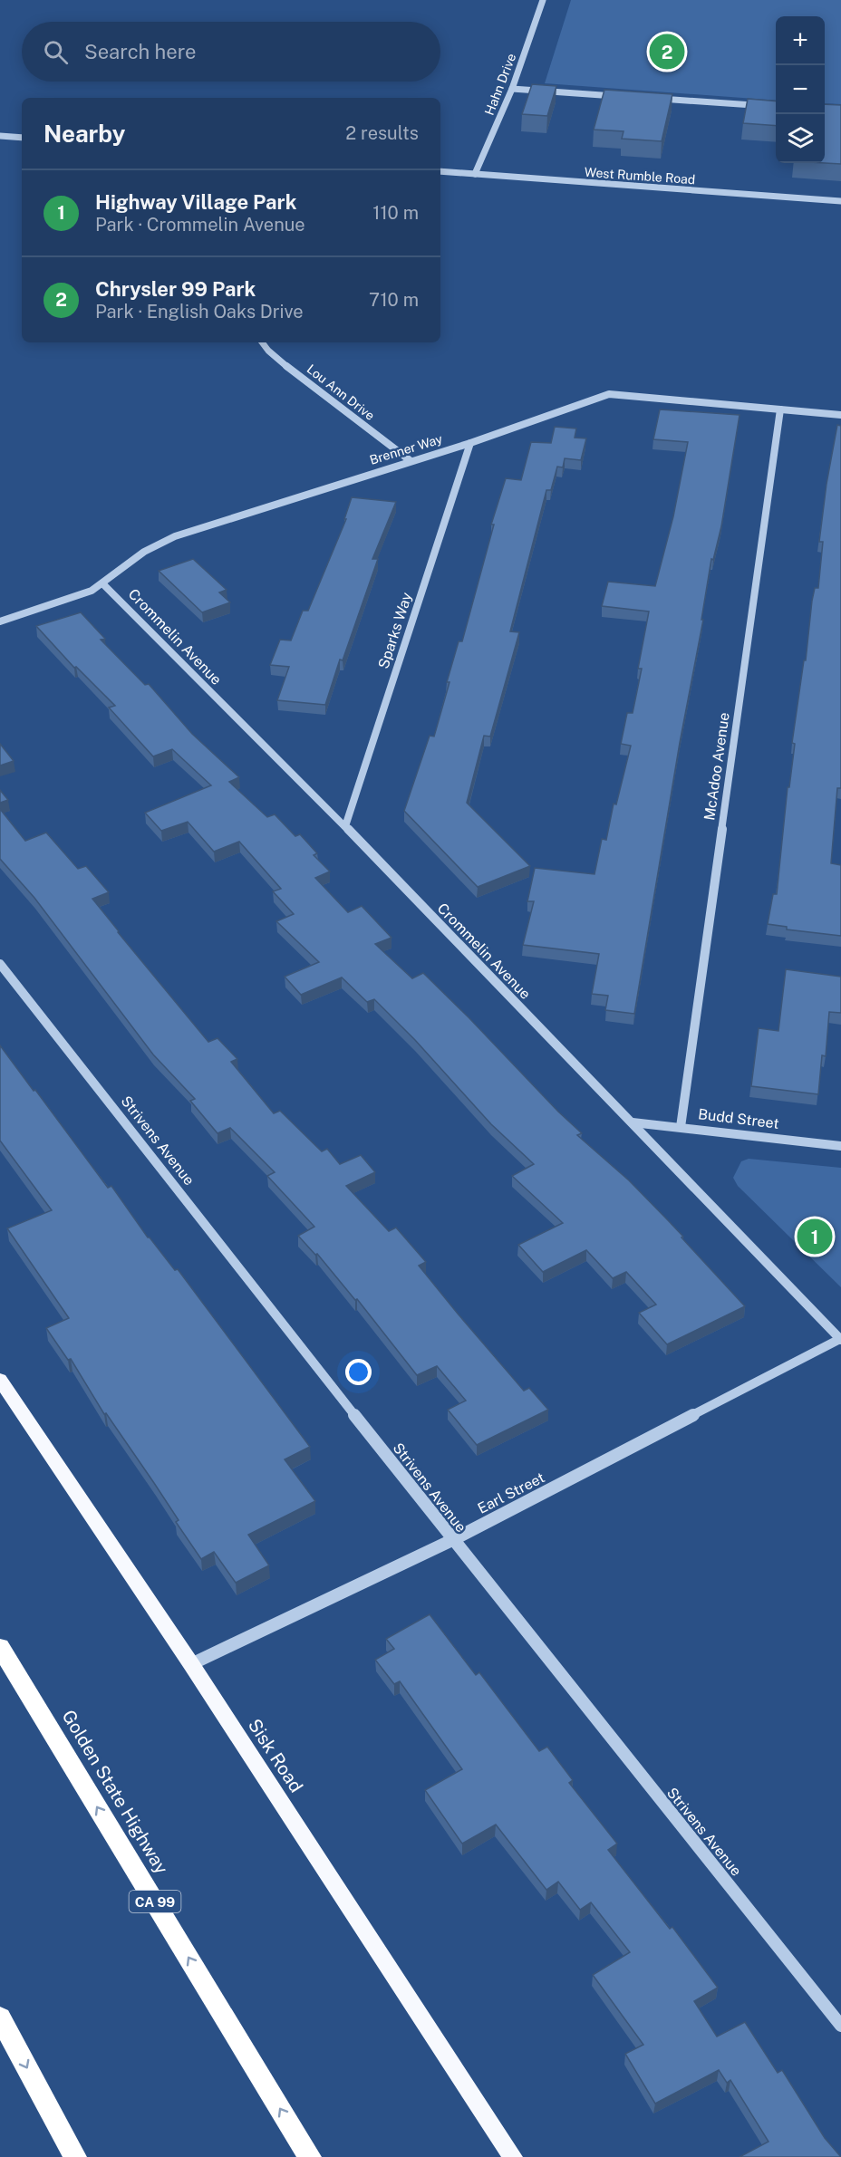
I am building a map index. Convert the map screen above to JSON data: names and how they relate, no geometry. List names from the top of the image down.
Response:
{
  "streets": {
    "highway": ["Golden State Highway", "CA 99"],
    "main road": ["Sisk Road"],
    "street": [
      "Hahn Drive",
      "West Rumble Road",
      "Lou Ann Drive",
      "Brenner Way",
      "Sparks Way",
      "Crommelin Avenue",
      "McAdoo Avenue",
      "Budd Street",
      "Strivens Avenue",
      "Earl Street"
    ]
  },
  "crossings": [
    ["Hahn Drive", "West Rumble Road"],
    ["Lou Ann Drive", "Brenner Way"],
    ["Brenner Way", "Sparks Way"],
    ["Brenner Way", "Crommelin Avenue"],
    ["Brenner Way", "McAdoo Avenue"],
    ["Sparks Way", "Crommelin Avenue"],
    ["Crommelin Avenue", "Budd Street"],
    ["Crommelin Avenue", "Earl Street"],
    ["McAdoo Avenue", "Budd Street"],
    ["Strivens Avenue", "Earl Street"],
    ["Earl Street", "Sisk Road"]
  ],
  "one_way": ["Golden State Highway"],
  "page": {
    "map_buttons": ["+", "−"],
    "search": "Search here",
    "pins": ["2", "1"],
    "heading": ["Nearby", "2 results"],
    "list": [
      {
        "mark": "1",
        "name": "Highway Village Park",
        "note": "Park · Crommelin Avenue",
        "value": "110 m"
      },
      {
        "mark": "2",
        "name": "Chrysler 99 Park",
        "note": "Park · English Oaks Drive",
        "value": "710 m"
      }
    ]
  }
}
